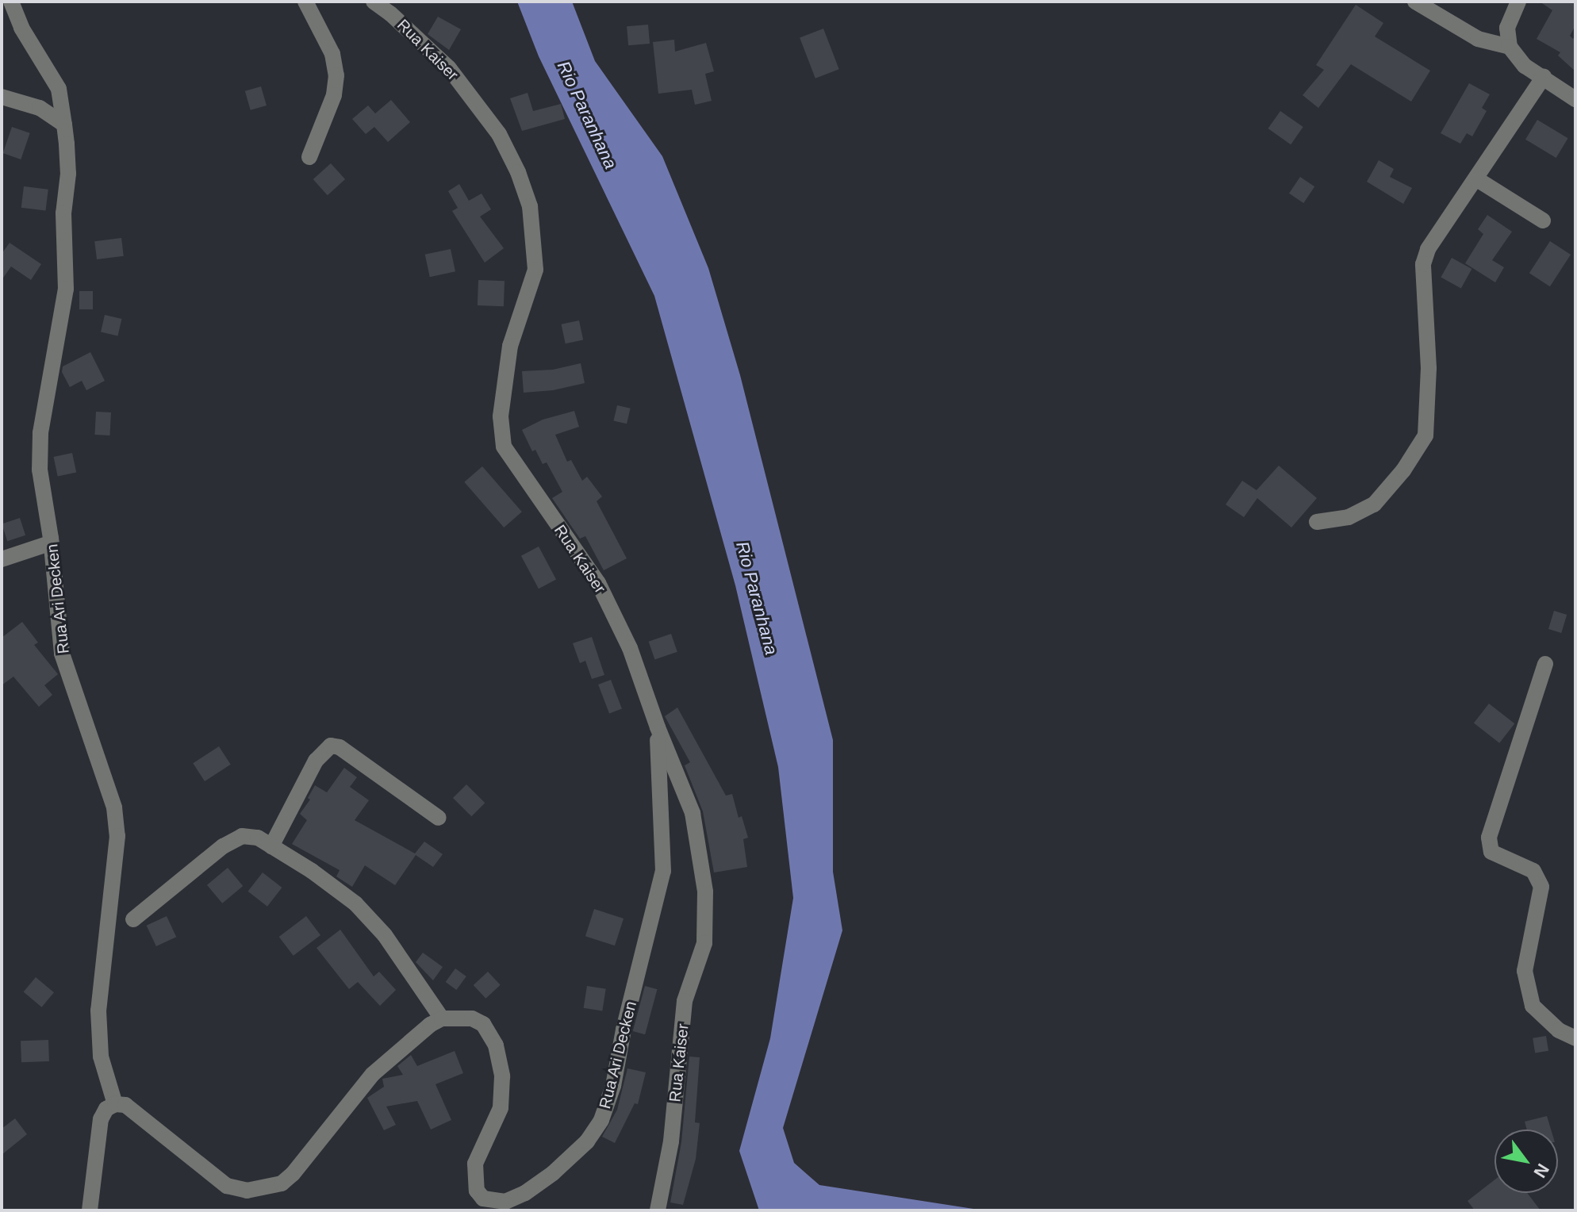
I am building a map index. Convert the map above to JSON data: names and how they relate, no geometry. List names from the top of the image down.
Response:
{
  "streets": {
    "street": ["Rua Kaiser", "Rua Ari Decken"]
  },
  "crossings": [
    ["Rua Kaiser", "Rua Ari Decken"]
  ],
  "water": ["Rio Paranhana"],
  "north": "bottom right"
}
